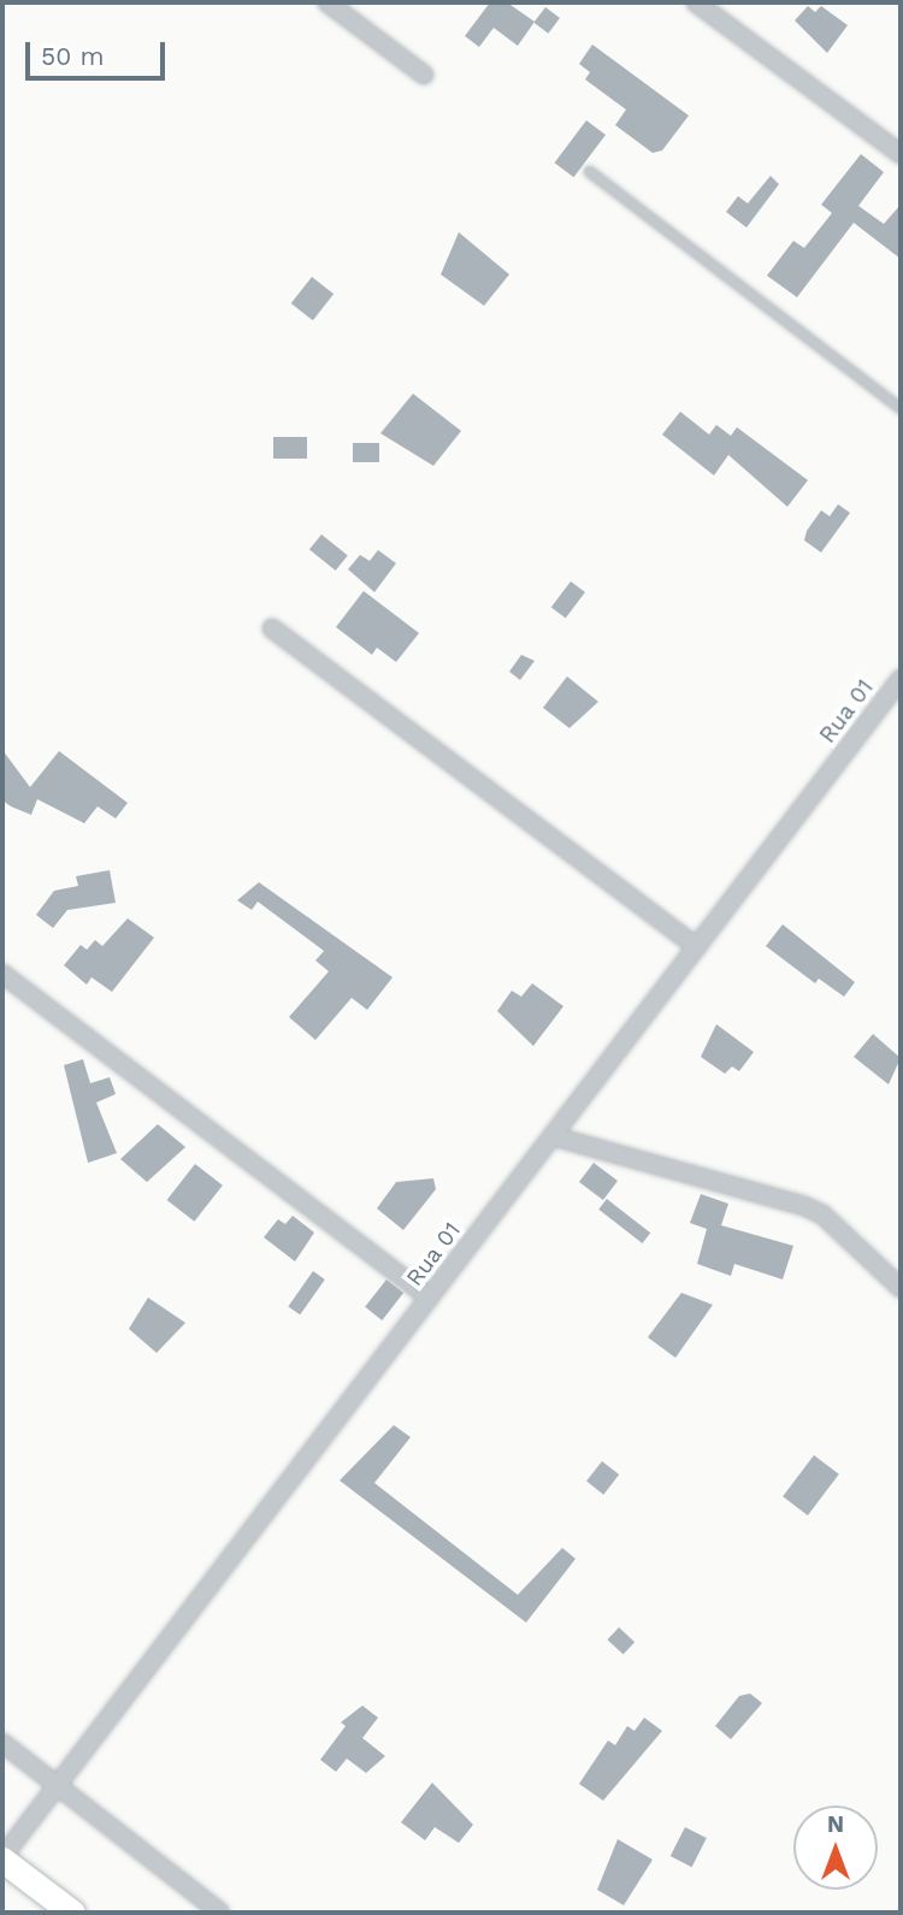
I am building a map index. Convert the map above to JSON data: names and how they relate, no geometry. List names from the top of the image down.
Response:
{
  "streets": {
    "street": ["Rua 01"]
  },
  "scale_bar": "50 m",
  "north": "top"
}
